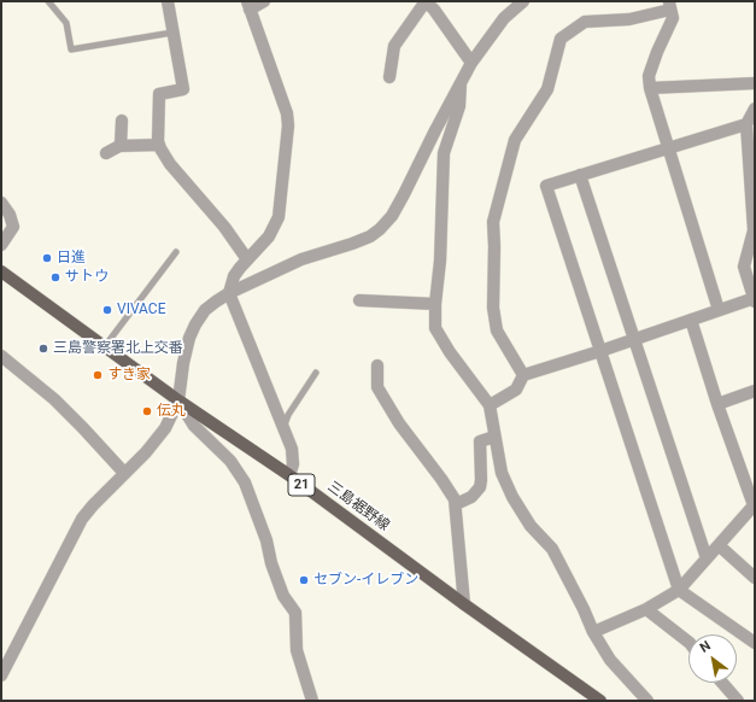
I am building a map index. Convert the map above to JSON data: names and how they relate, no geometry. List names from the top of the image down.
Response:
{
  "streets": {
    "main road": ["21", "三島裾野線"]
  },
  "places": [
    "日進",
    "サトウ",
    "VIVACE",
    "三島警察署北上交番",
    "すき家",
    "伝丸",
    "セブン-イレブン"
  ],
  "north": "top left"
}
